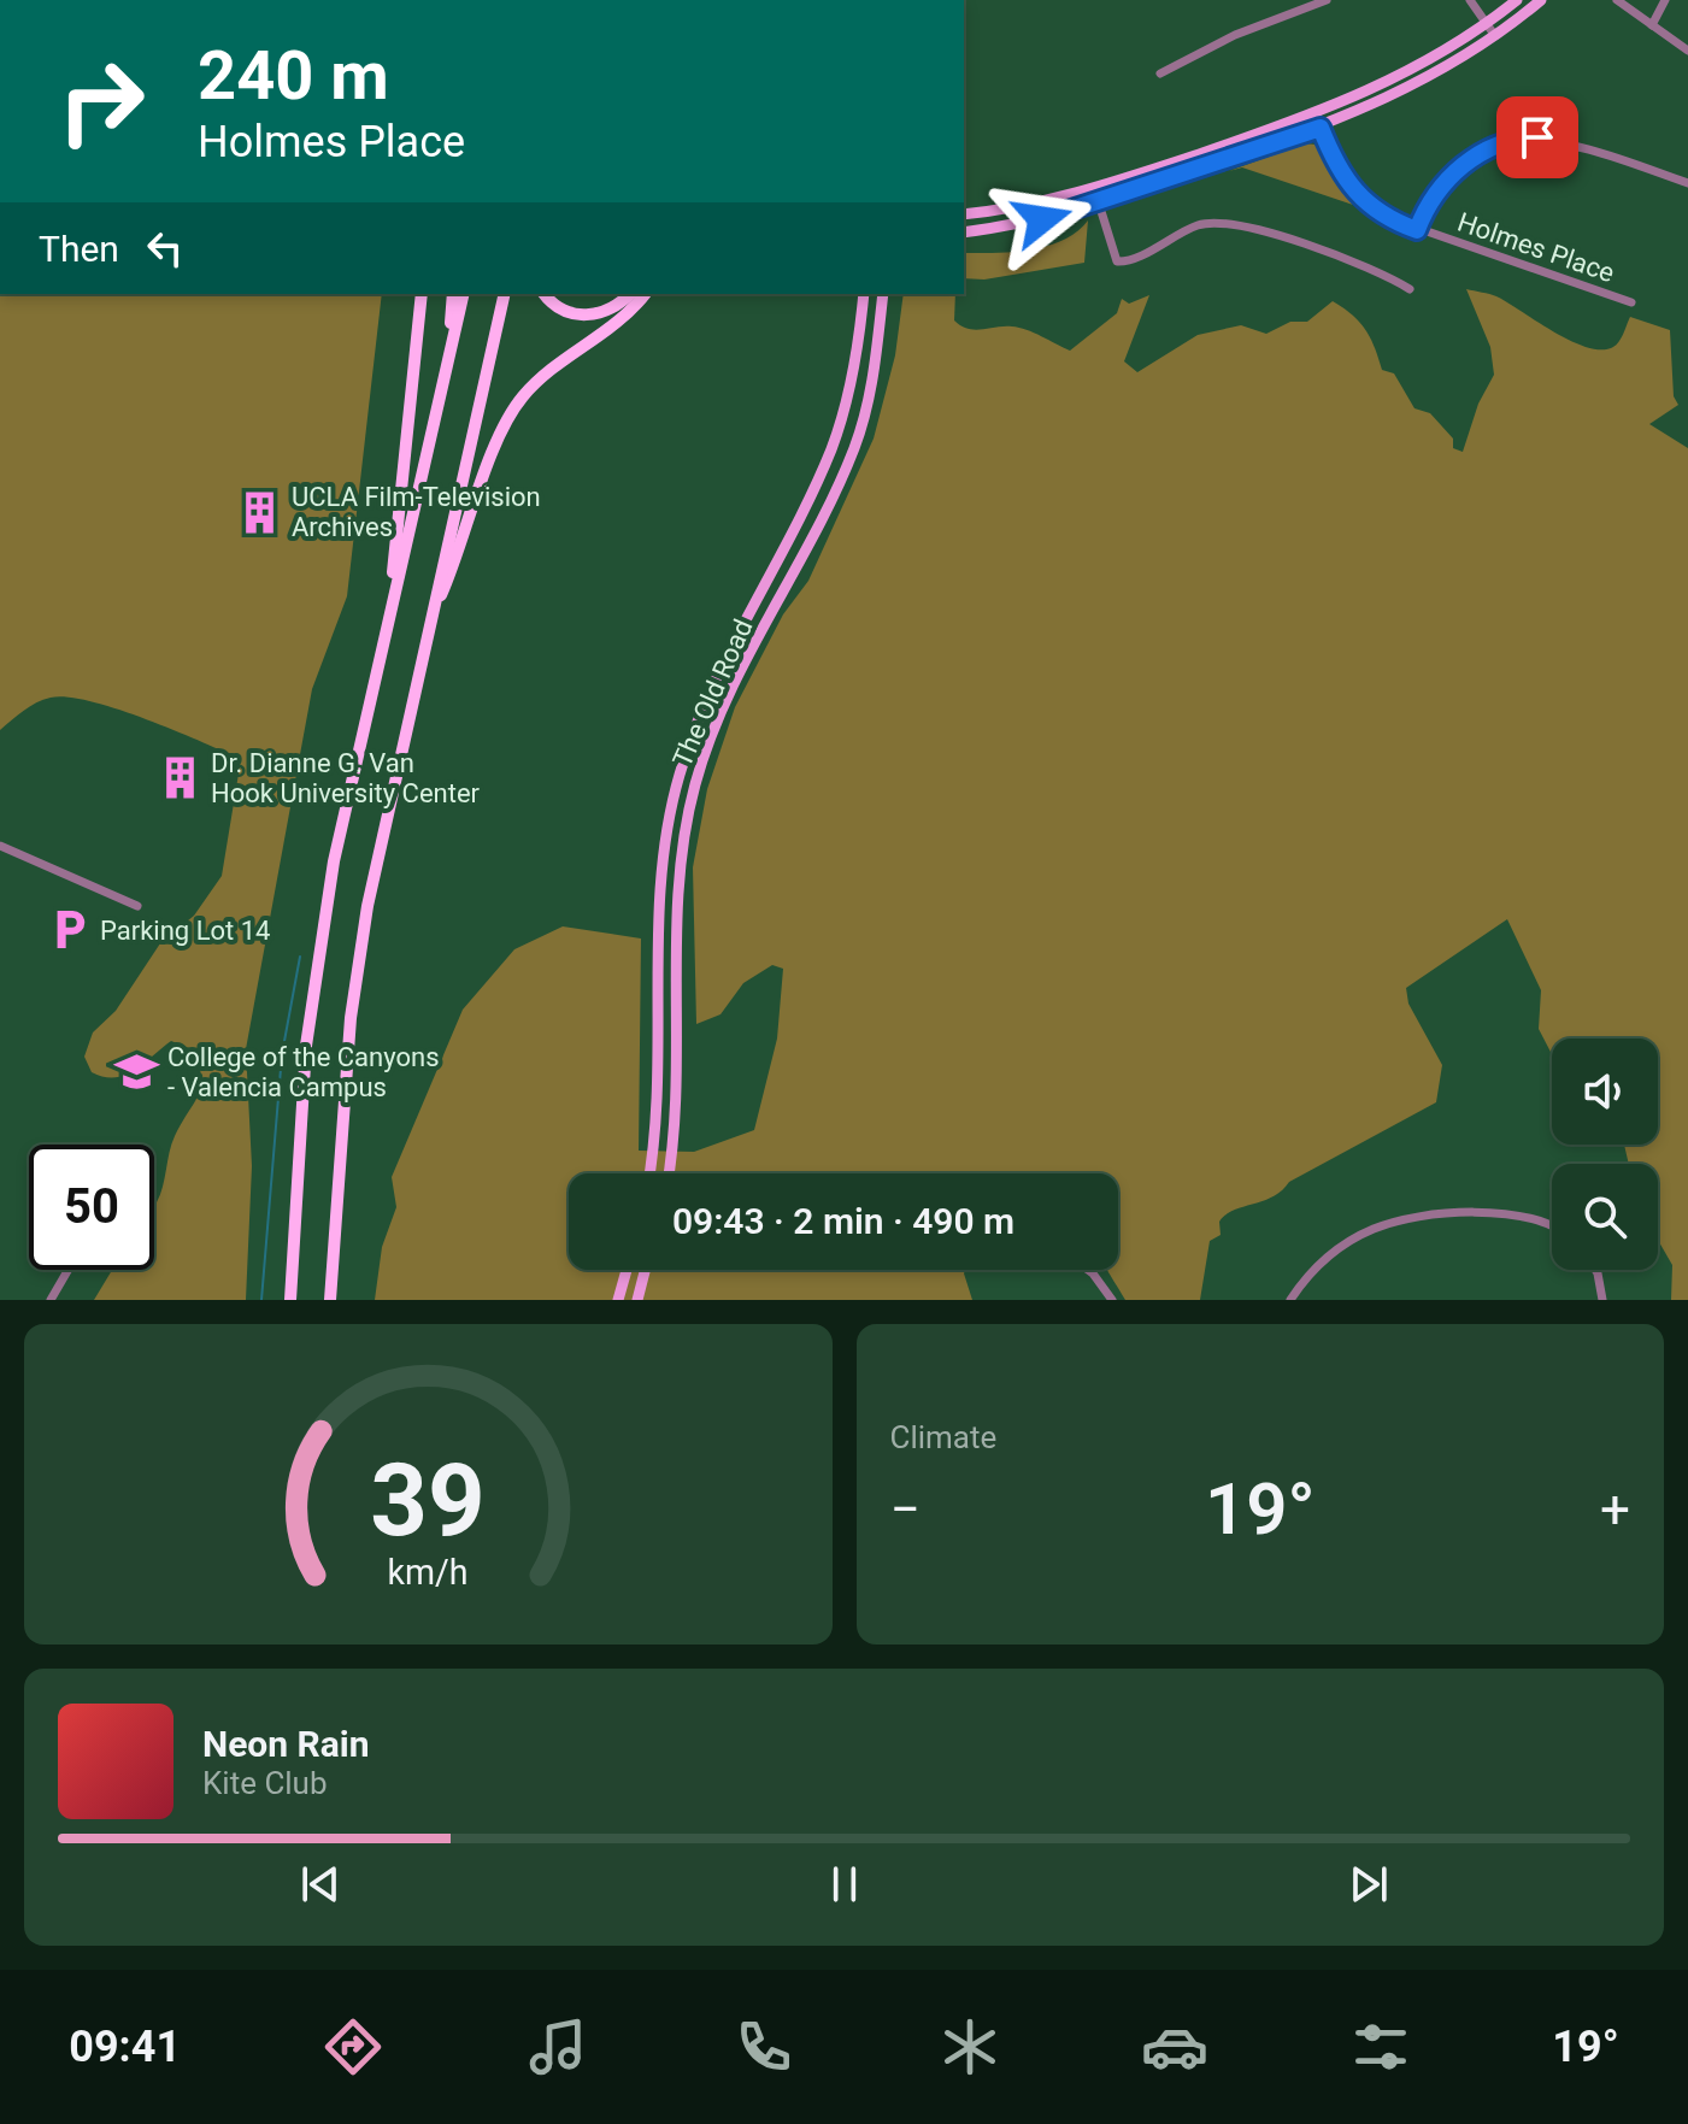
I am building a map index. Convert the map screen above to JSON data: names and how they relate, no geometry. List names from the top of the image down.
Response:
{
  "streets": {
    "main road": ["The Old Road"],
    "street": ["Holmes Place"]
  },
  "places": {
    "building": ["UCLA Film-Television Archives", "Dr. Dianne G. Van Hook University Center"],
    "parking": ["Parking Lot 14"],
    "school or university": ["College of the Canyons - Valencia Campus"]
  },
  "page": {
    "turn": ["240 m", "Holmes Place"],
    "then": "Then",
    "limit": "50",
    "trip": "09:43 · 2 min · 490 m",
    "tile": "Climate",
    "heat": ["−", "19°", "+"],
    "song": ["Neon Rain", "Kite Club"],
    "tabs": ["09:41", "19°"],
    "gauge": ["39", "km/h"]
  }
}
